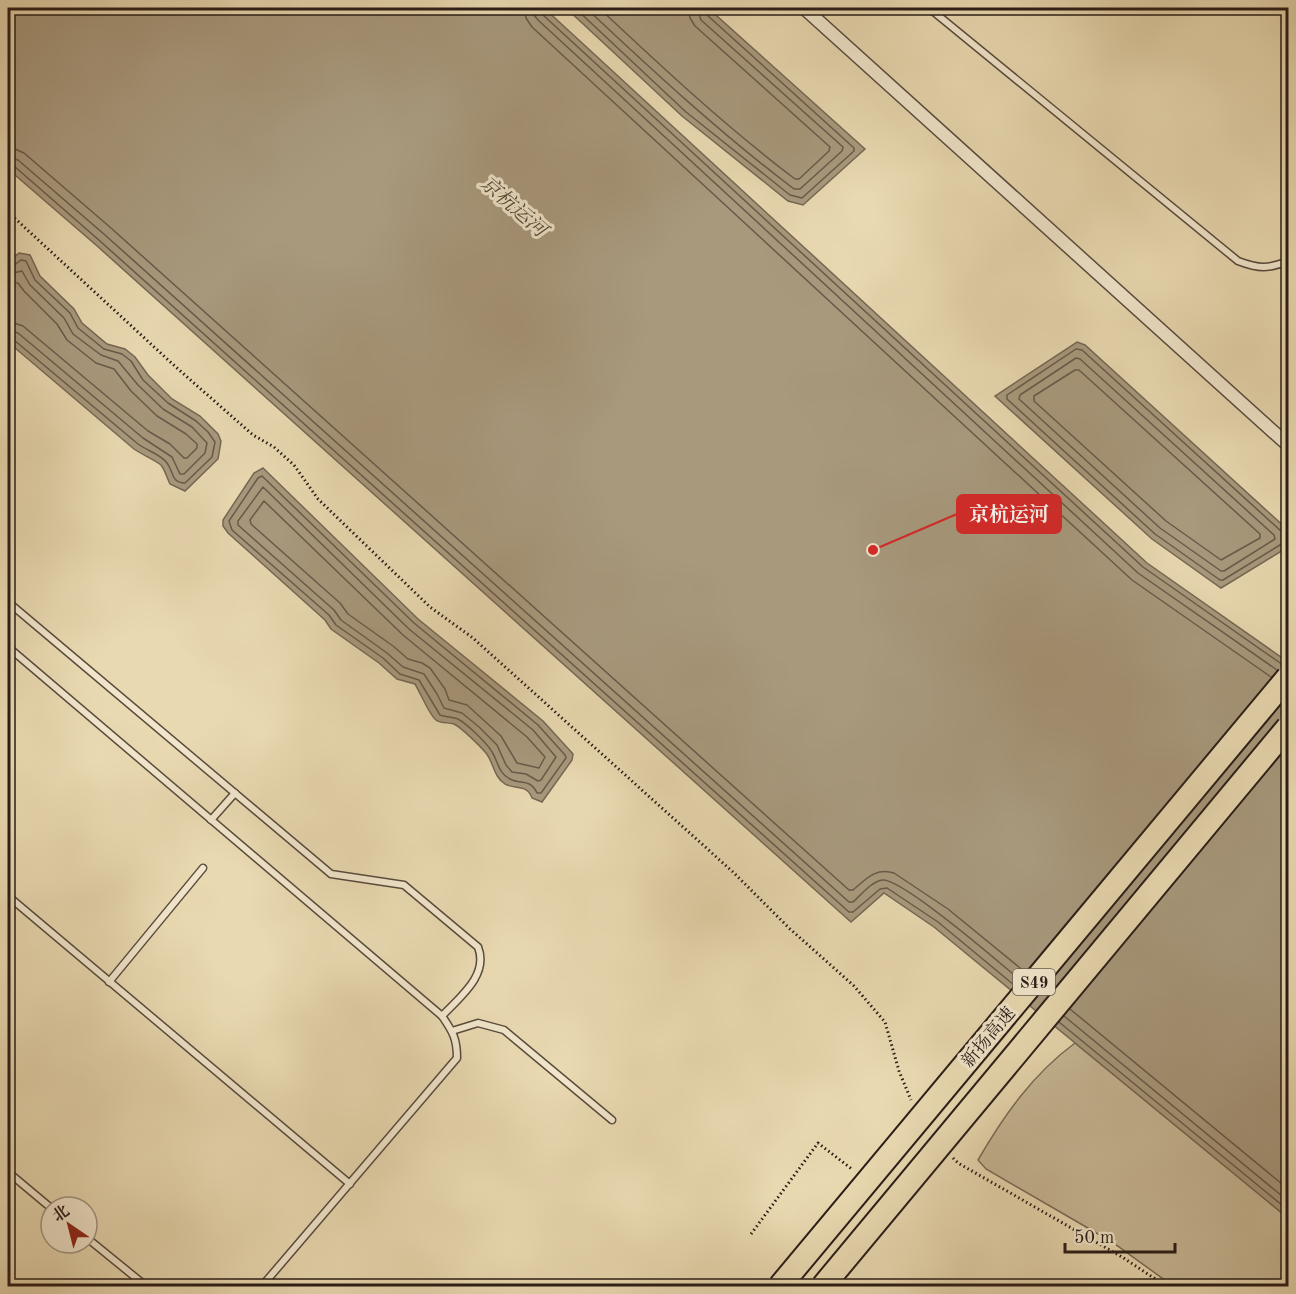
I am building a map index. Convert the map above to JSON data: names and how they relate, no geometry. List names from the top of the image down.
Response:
{
  "streets": {
    "highway": ["S49", "新扬高速"]
  },
  "water": ["京杭运河"],
  "places": ["京杭运河"],
  "scale_bar": "50 m",
  "north": "top left"
}
